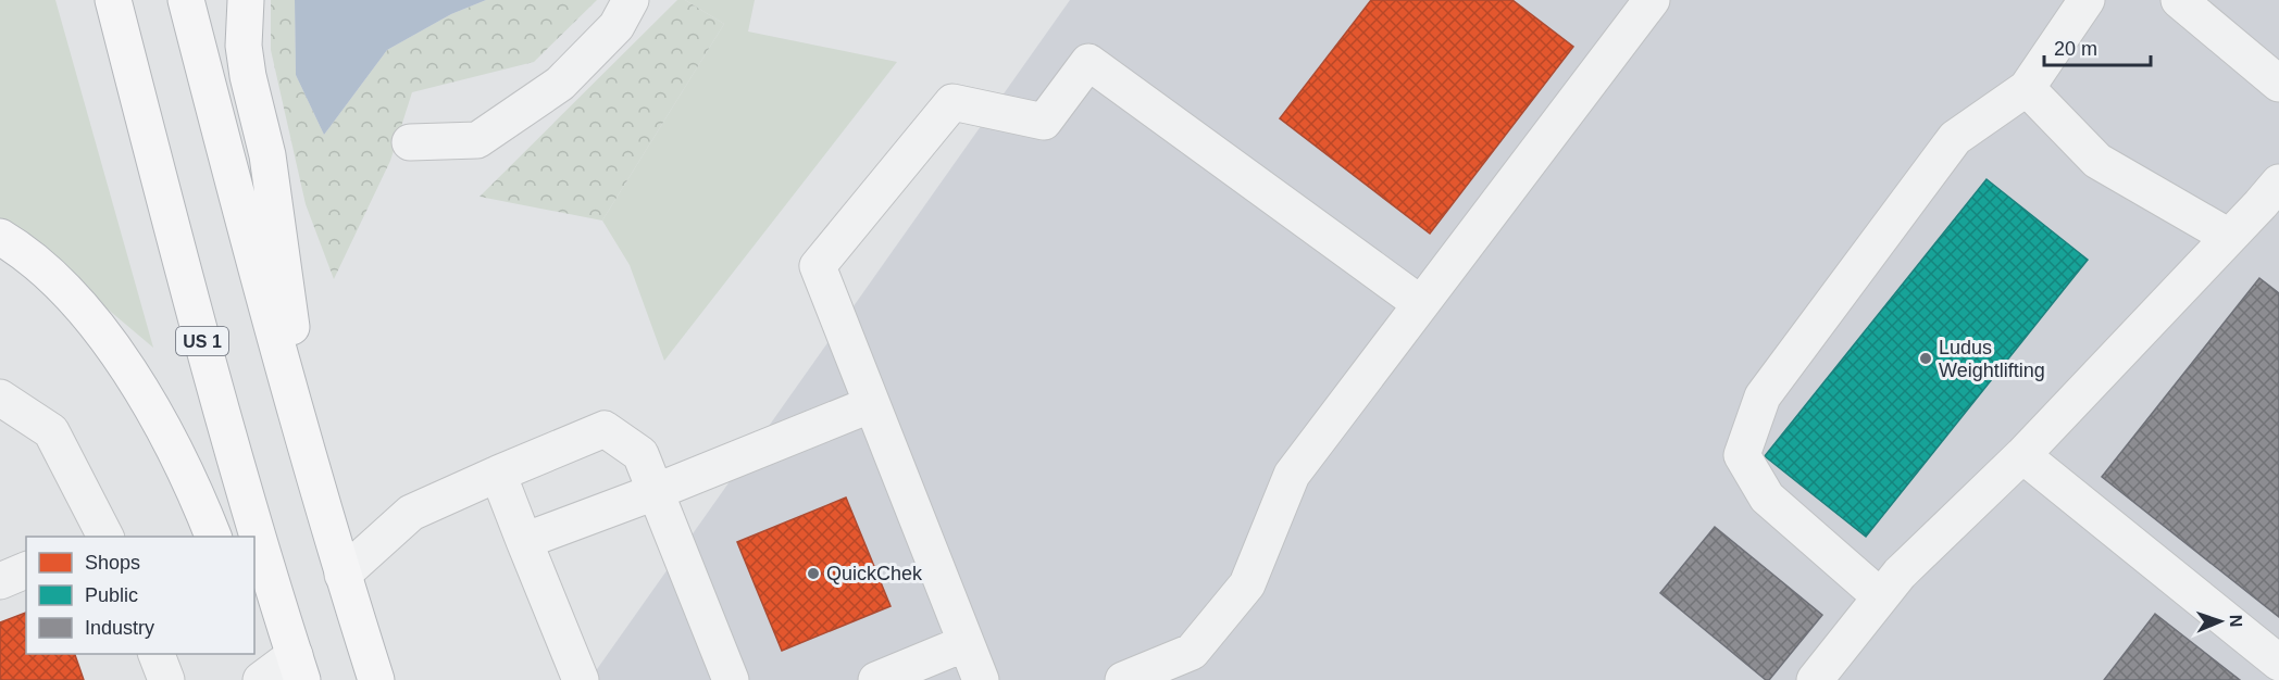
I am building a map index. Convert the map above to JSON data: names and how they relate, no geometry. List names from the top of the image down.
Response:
{
  "streets": {
    "highway": ["US 1"]
  },
  "places": ["Ludus Weightlifting", "QuickChek"],
  "legend": ["Shops", "Public", "Industry"],
  "scale_bar": "20 m",
  "north": "right"
}
